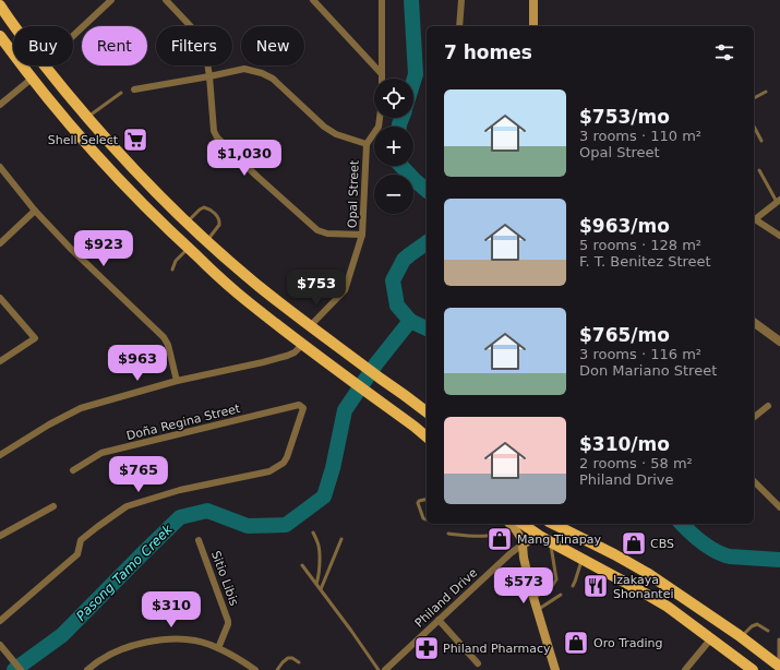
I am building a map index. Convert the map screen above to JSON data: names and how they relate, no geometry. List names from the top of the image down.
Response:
{
  "streets": {
    "street": [
      "Opal Street",
      "Doña Regina Street",
      "Sitio Libis",
      "Philand Drive"
    ]
  },
  "water": ["Pasong Tamo Creek"],
  "places": {
    "supermarket": ["Shell Select"],
    "shop": ["Mang Tinapay", "CBS", "Oro Trading"],
    "restaurant": ["Izakaya Shonantei"],
    "pharmacy": ["Philand Pharmacy"]
  },
  "page": {
    "chip": [
      "Buy",
      "Rent",
      "Filters",
      "New"
    ],
    "heading": "7 homes",
    "map_buttons": ["+", "−"],
    "list": [
      {
        "name": "$753/mo",
        "note": "3 rooms · 110 m² · Opal Street"
      },
      {
        "name": "$963/mo",
        "note": "5 rooms · 128 m² · F. T. Benitez Street"
      },
      {
        "name": "$765/mo",
        "note": "3 rooms · 116 m² · Don Mariano Street"
      },
      {
        "name": "$310/mo",
        "note": "2 rooms · 58 m² · Philand Drive"
      }
    ],
    "price": [
      "$1,030",
      "$923",
      "$753",
      "$963",
      "$765",
      "$573",
      "$310"
    ]
  }
}
